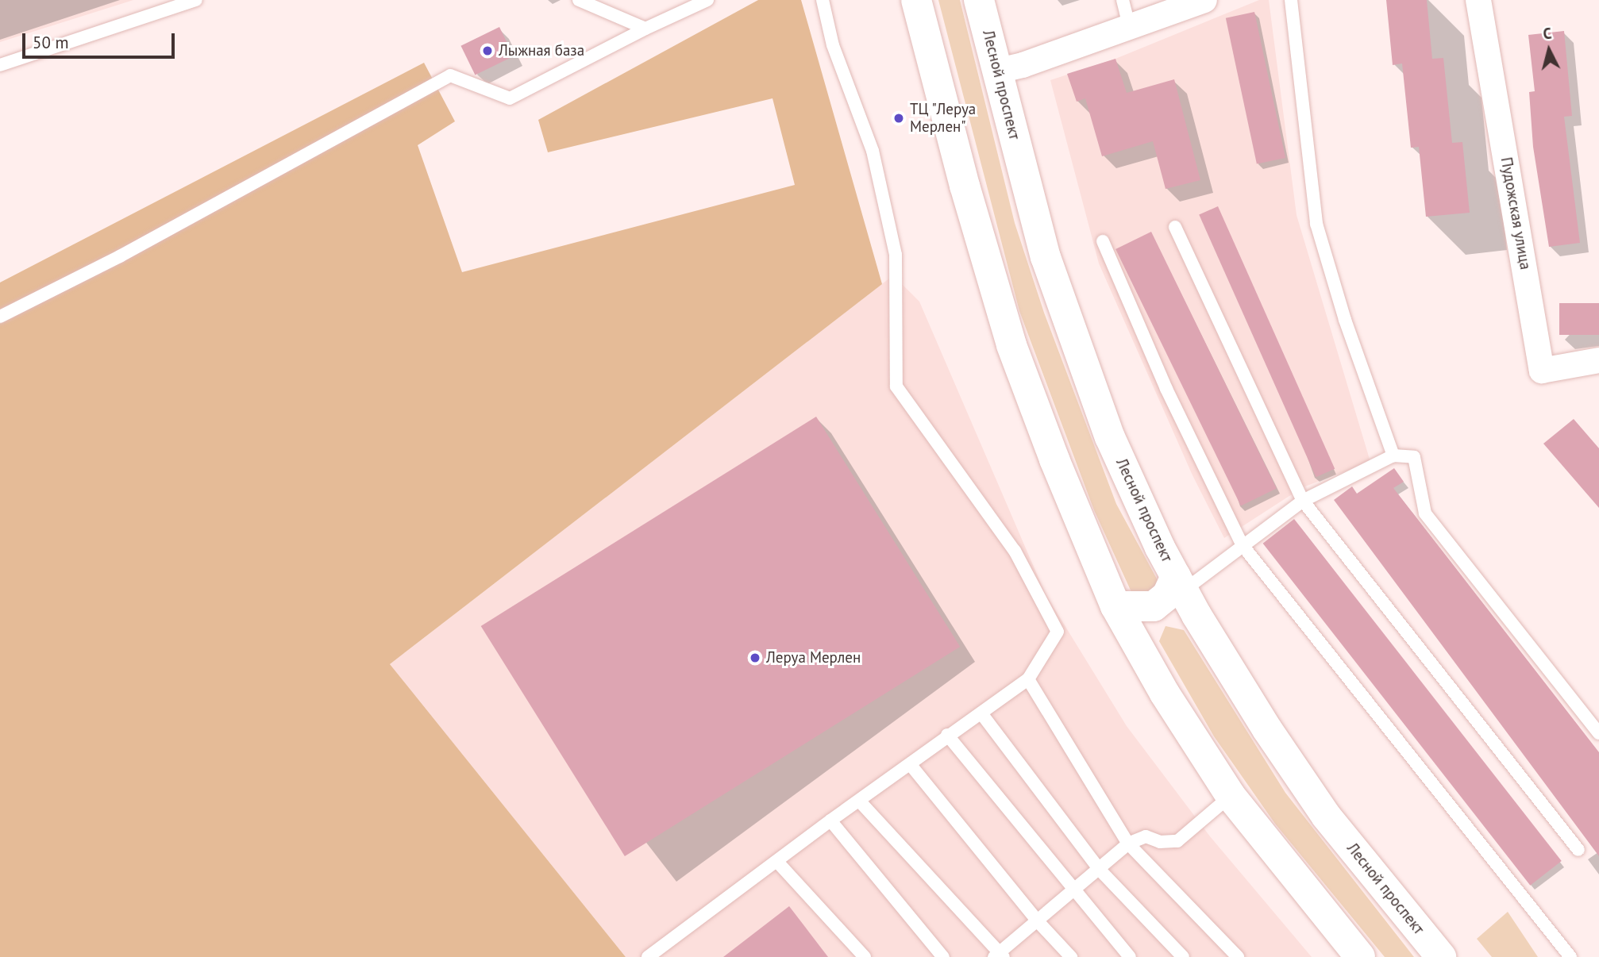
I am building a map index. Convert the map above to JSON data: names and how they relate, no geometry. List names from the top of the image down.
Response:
{
  "streets": {
    "main road": ["Лесной проспект"],
    "street": ["Пудожская улица"]
  },
  "places": ["Лыжная база", "ТЦ \"Леруа Мерлен\"", "Леруа Мерлен"],
  "scale_bar": "50 m",
  "north": "top"
}
